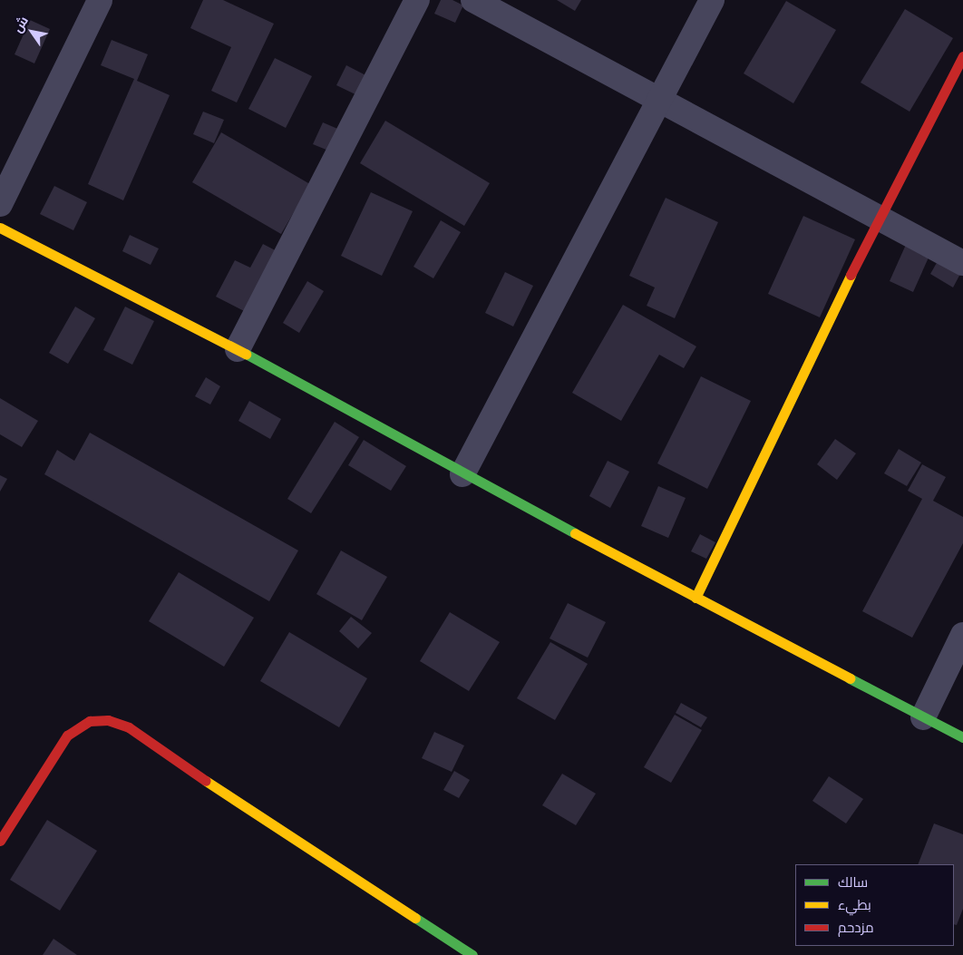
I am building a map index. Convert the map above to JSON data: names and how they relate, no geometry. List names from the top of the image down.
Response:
{
  "legend": ["سالك", "بطيء", "مزدحم"],
  "north": "top left"
}
